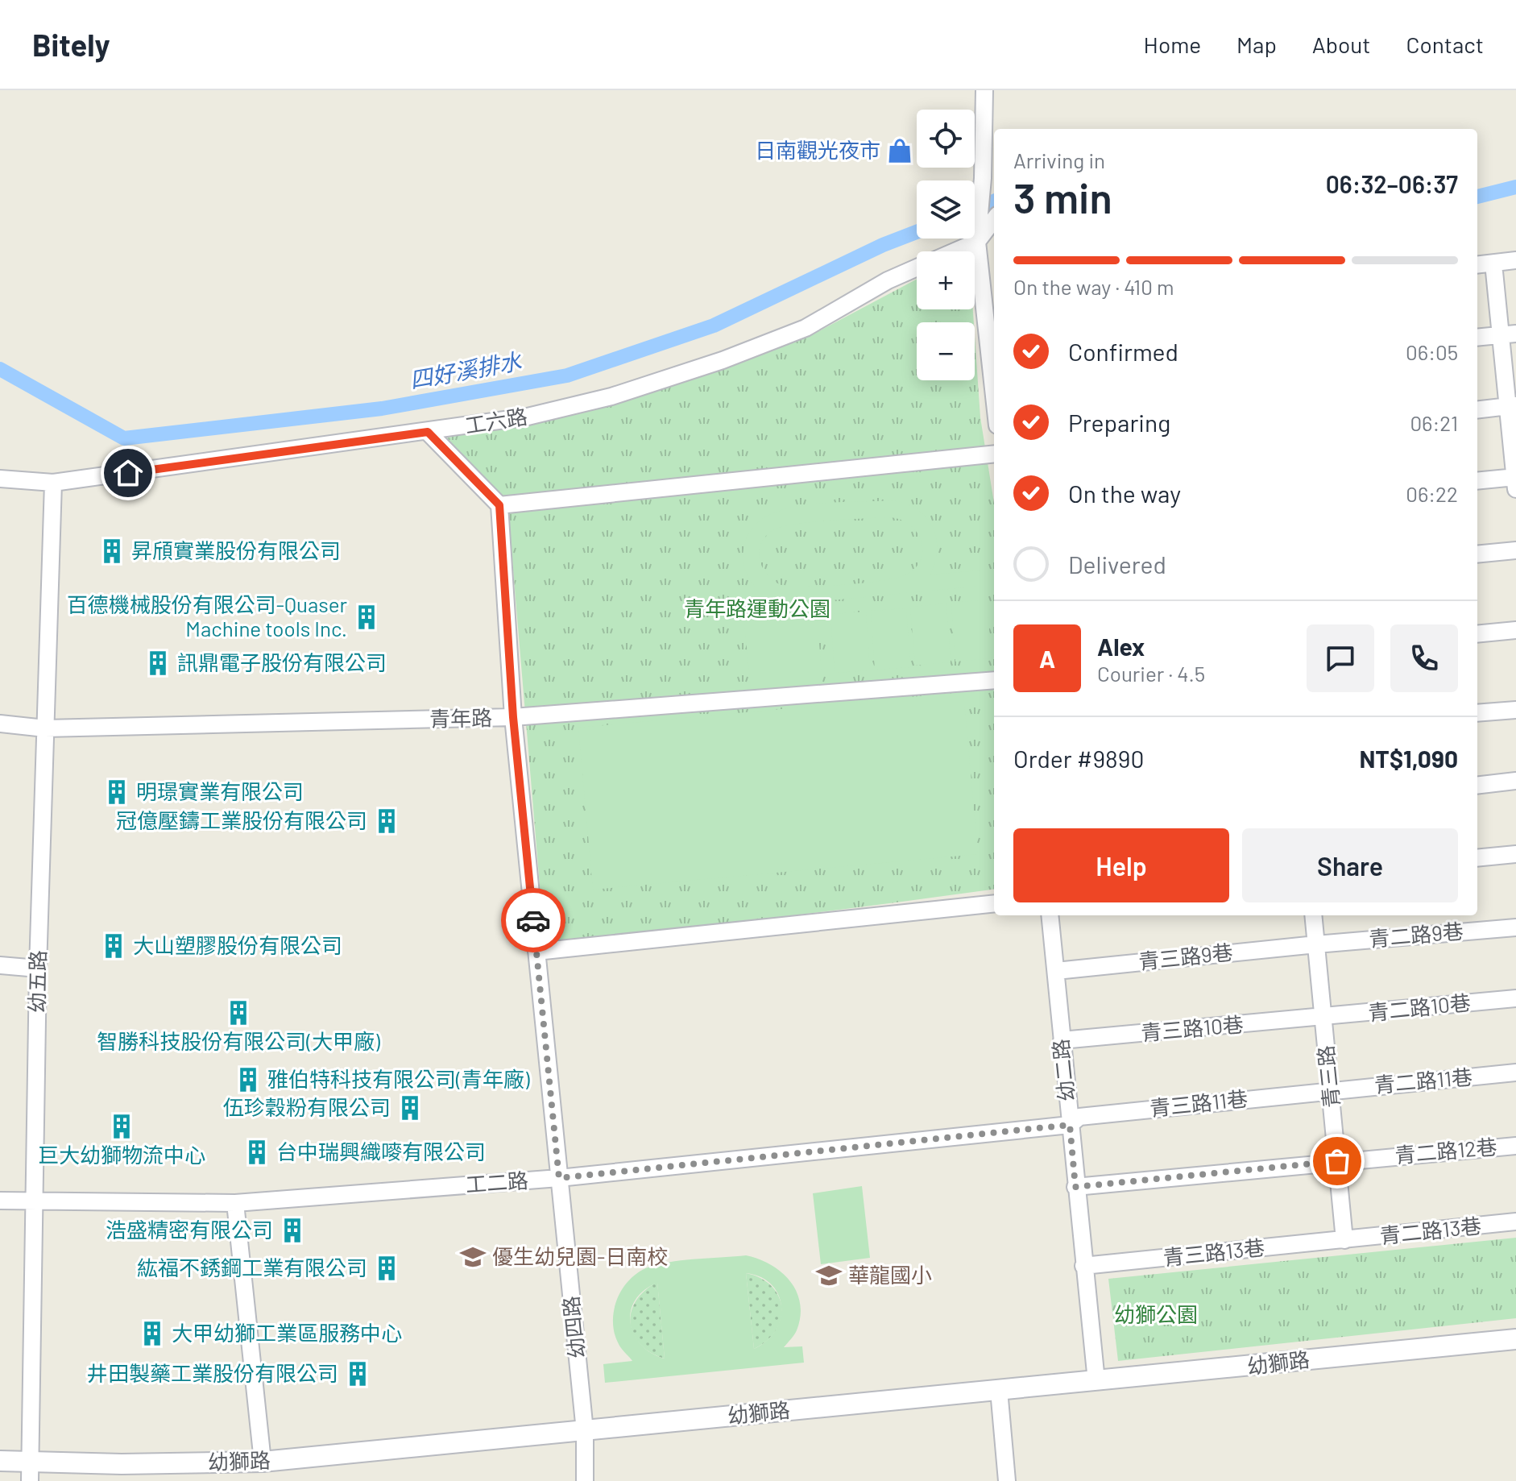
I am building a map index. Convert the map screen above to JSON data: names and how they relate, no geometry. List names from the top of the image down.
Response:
{
  "streets": {
    "street": [
      "工六路",
      "青年路",
      "青二路9巷",
      "青三路9巷",
      "幼五路",
      "青二路10巷",
      "青三路10巷",
      "幼二路",
      "青三路",
      "青二路11巷",
      "青三路11巷",
      "青二路12巷",
      "工二路",
      "青二路13巷",
      "青三路13巷",
      "幼四路",
      "幼獅路"
    ]
  },
  "crossings": [
    ["工六路", "幼五路"],
    ["青年路", "幼五路"],
    ["青年路", "幼四路"],
    ["青二路9巷", "青三路9巷"],
    ["青二路9巷", "青三路"],
    ["青三路9巷", "幼二路"],
    ["青三路9巷", "青三路"],
    ["幼五路", "工二路"],
    ["幼五路", "幼獅路"],
    ["青二路10巷", "青三路10巷"],
    ["青二路10巷", "青三路"],
    ["青三路10巷", "幼二路"],
    ["青三路10巷", "青三路"],
    ["幼二路", "青三路11巷"],
    ["幼二路", "青二路12巷"],
    ["幼二路", "工二路"],
    ["幼二路", "青三路13巷"],
    ["幼二路", "幼獅路"],
    ["青三路", "青二路11巷"],
    ["青三路", "青三路11巷"],
    ["青三路", "青二路12巷"],
    ["青三路", "青二路13巷"],
    ["青三路", "青三路13巷"],
    ["青二路11巷", "青三路11巷"],
    ["青三路11巷", "工二路"],
    ["工二路", "幼四路"],
    ["青二路13巷", "青三路13巷"],
    ["幼四路", "幼獅路"]
  ],
  "water": ["四好溪排水"],
  "parks": ["青年路運動公園", "幼獅公園"],
  "places": {
    "shop": ["日南觀光夜市"],
    "building": [
      "昇頎實業股份有限公司",
      "百德機械股份有限公司-Quaser Machine tools Inc.",
      "訊鼎電子股份有限公司",
      "明璟實業有限公司",
      "冠億壓鑄工業股份有限公司",
      "大山塑膠股份有限公司",
      "智勝科技股份有限公司(大甲廠)",
      "雅伯特科技有限公司(青年廠)",
      "伍珍穀粉有限公司",
      "巨大幼獅物流中心",
      "台中瑞興織嘜有限公司",
      "浩盛精密有限公司",
      "紘福不銹鋼工業有限公司",
      "大甲幼獅工業區服務中心",
      "井田製藥工業股份有限公司"
    ],
    "school or university": ["優生幼兒園-日南校", "華龍國小"]
  },
  "page": {
    "header": "Bitely",
    "nav": [
      "Home",
      "Map",
      "About",
      "Contact"
    ],
    "map_buttons": ["+", "−"],
    "heading": ["3 min", "Arriving in", "06:32–06:37"],
    "panel": [
      "Alex",
      "Courier · 4.5",
      "Order #9890",
      "NT$1,090"
    ],
    "bar": "On the way · 410 m",
    "list": [
      ["Confirmed", "06:05"],
      ["Preparing", "06:21"],
      ["On the way", "06:22"],
      "Delivered"
    ],
    "round": "A",
    "buttons": ["Help", "Share"]
  }
}
